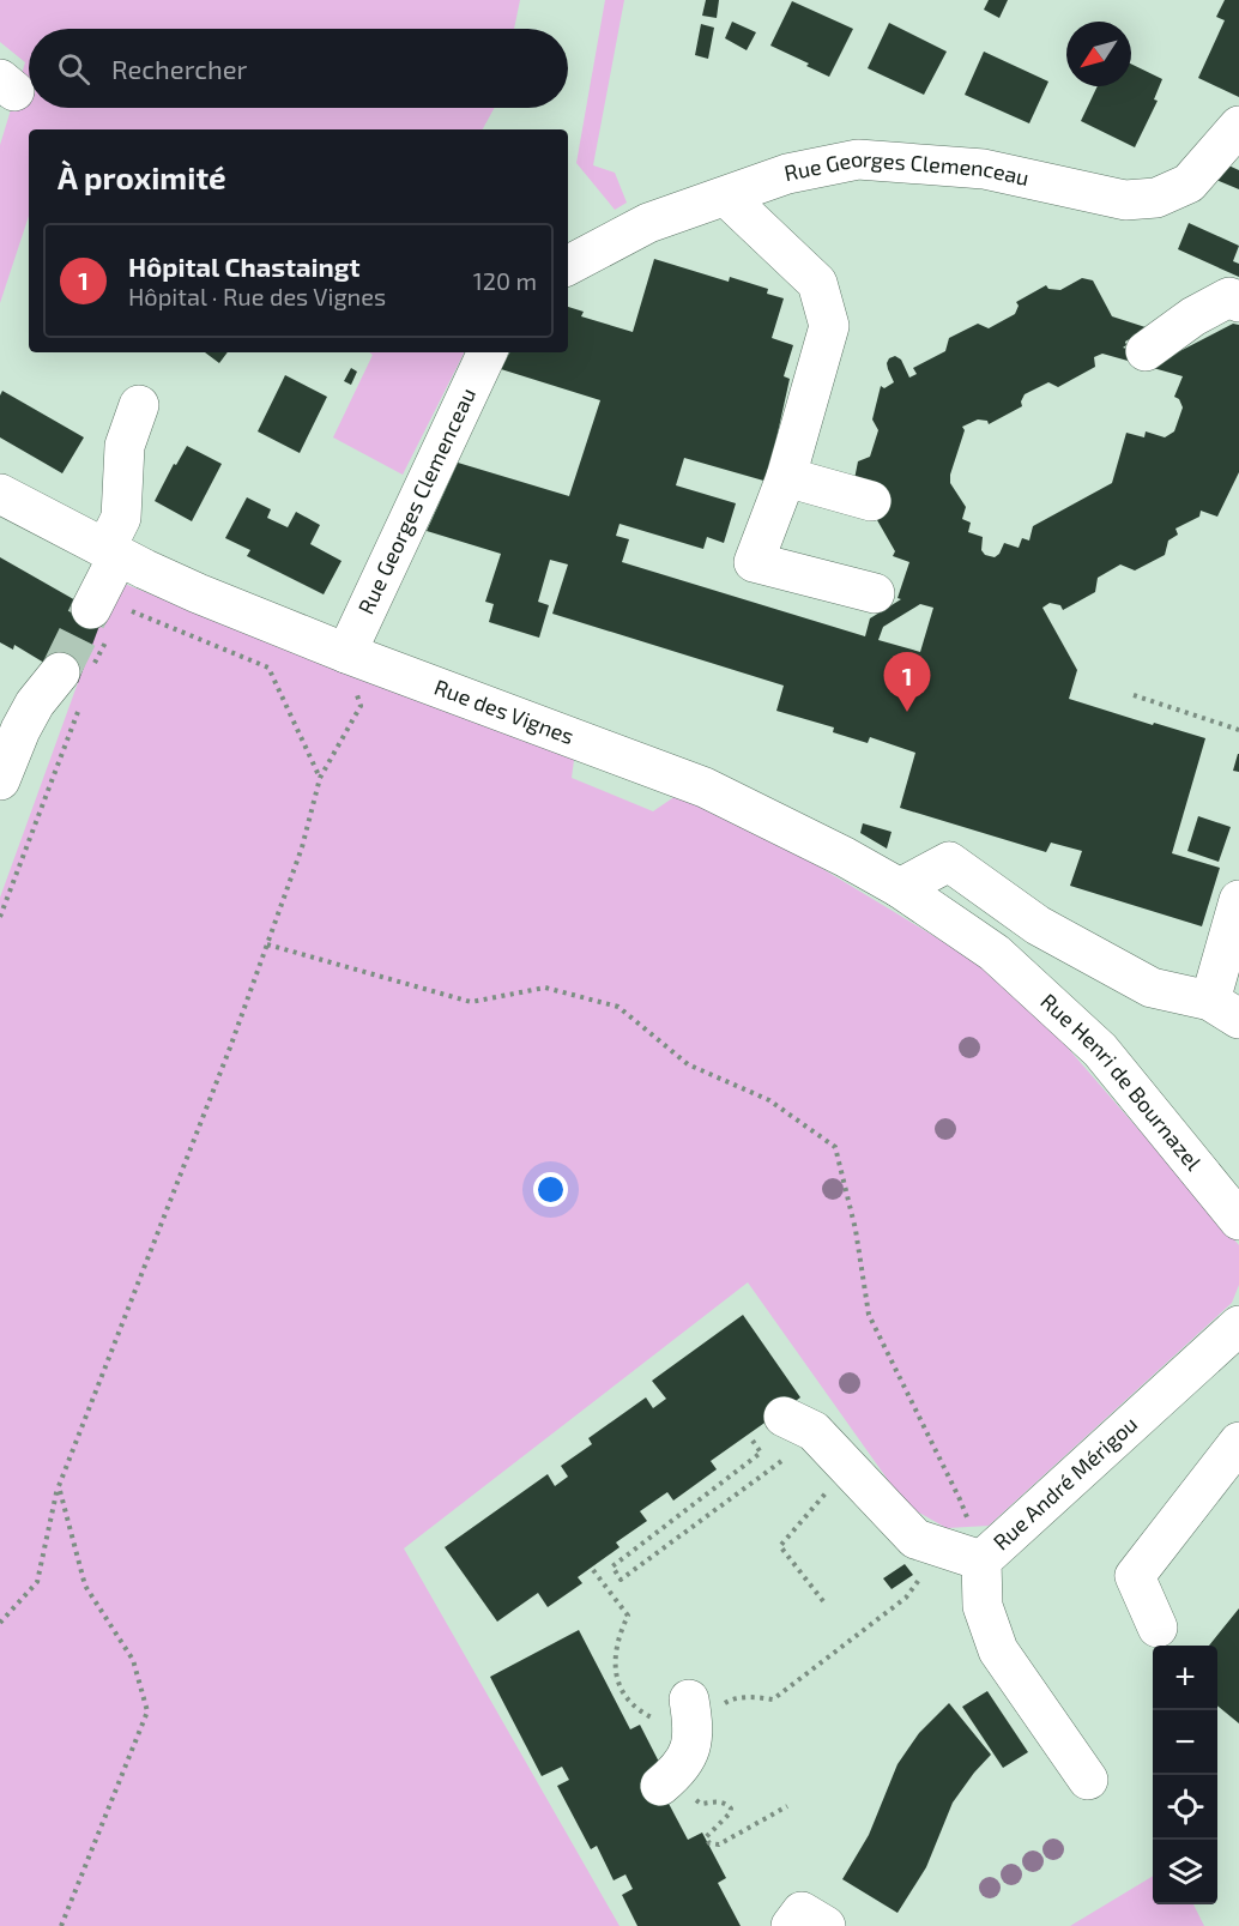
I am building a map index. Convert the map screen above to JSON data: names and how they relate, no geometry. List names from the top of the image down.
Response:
{
  "streets": {
    "street": [
      "Rue Georges Clemenceau",
      "Rue des Vignes",
      "Rue Henri de Bournazel",
      "Rue André Mérigou"
    ]
  },
  "crossings": [
    ["Rue Georges Clemenceau", "Rue des Vignes"],
    ["Rue des Vignes", "Rue Henri de Bournazel"]
  ],
  "north": "bottom left",
  "page": {
    "search": "Rechercher",
    "heading": "À proximité",
    "list": [
      {
        "mark": "1",
        "name": "Hôpital Chastaingt",
        "note": "Hôpital · Rue des Vignes",
        "value": "120 m"
      }
    ],
    "pins": "1",
    "map_buttons": ["+", "−"]
  }
}
